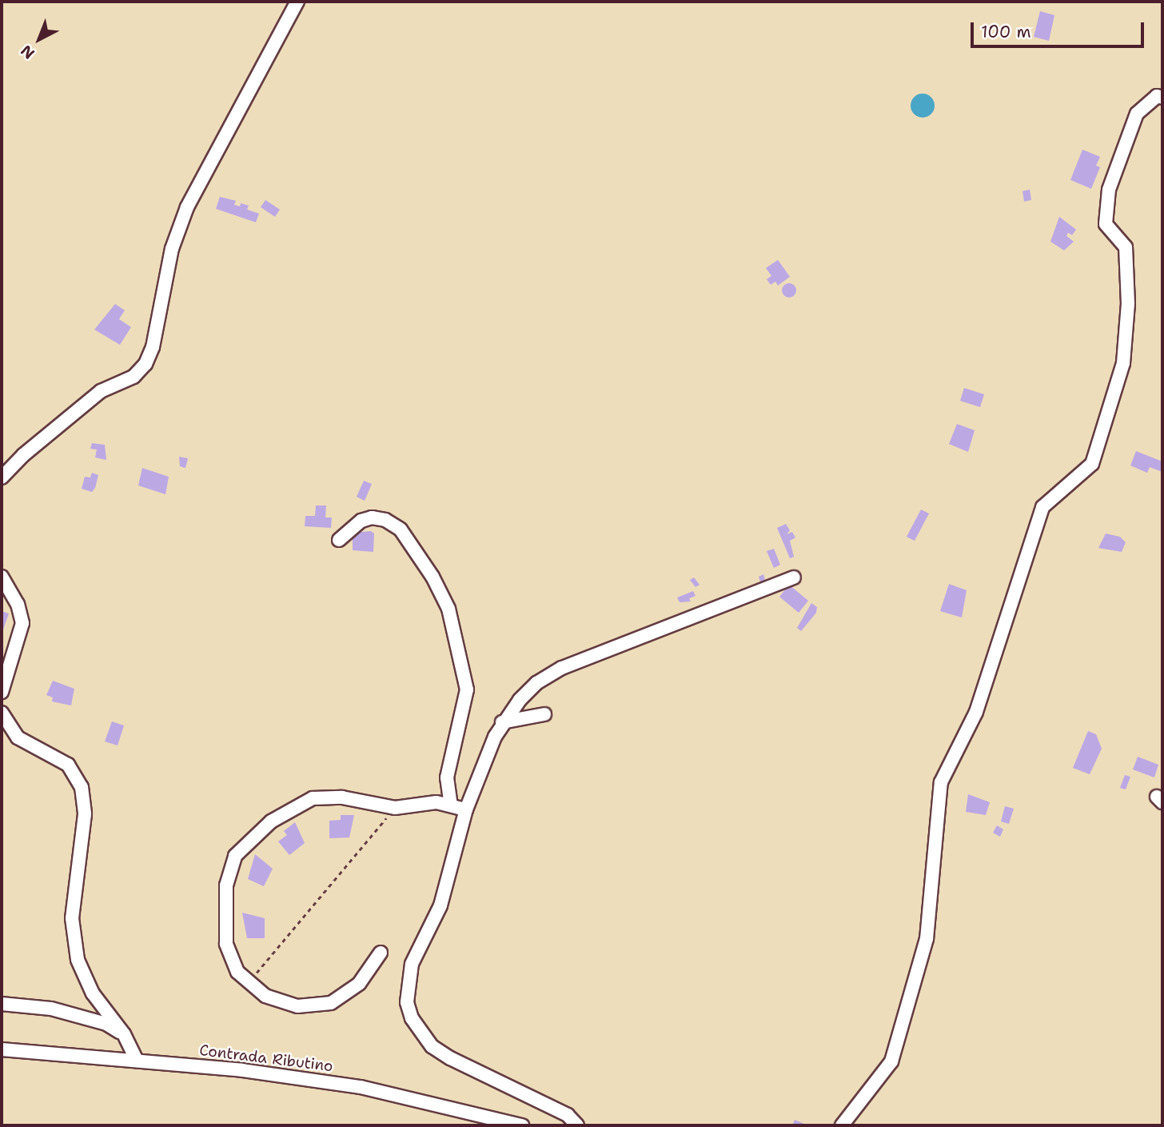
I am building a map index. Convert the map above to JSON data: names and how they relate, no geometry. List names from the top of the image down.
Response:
{
  "streets": {
    "street": ["Contrada Ributino"]
  },
  "scale_bar": "100 m",
  "north": "bottom left"
}
